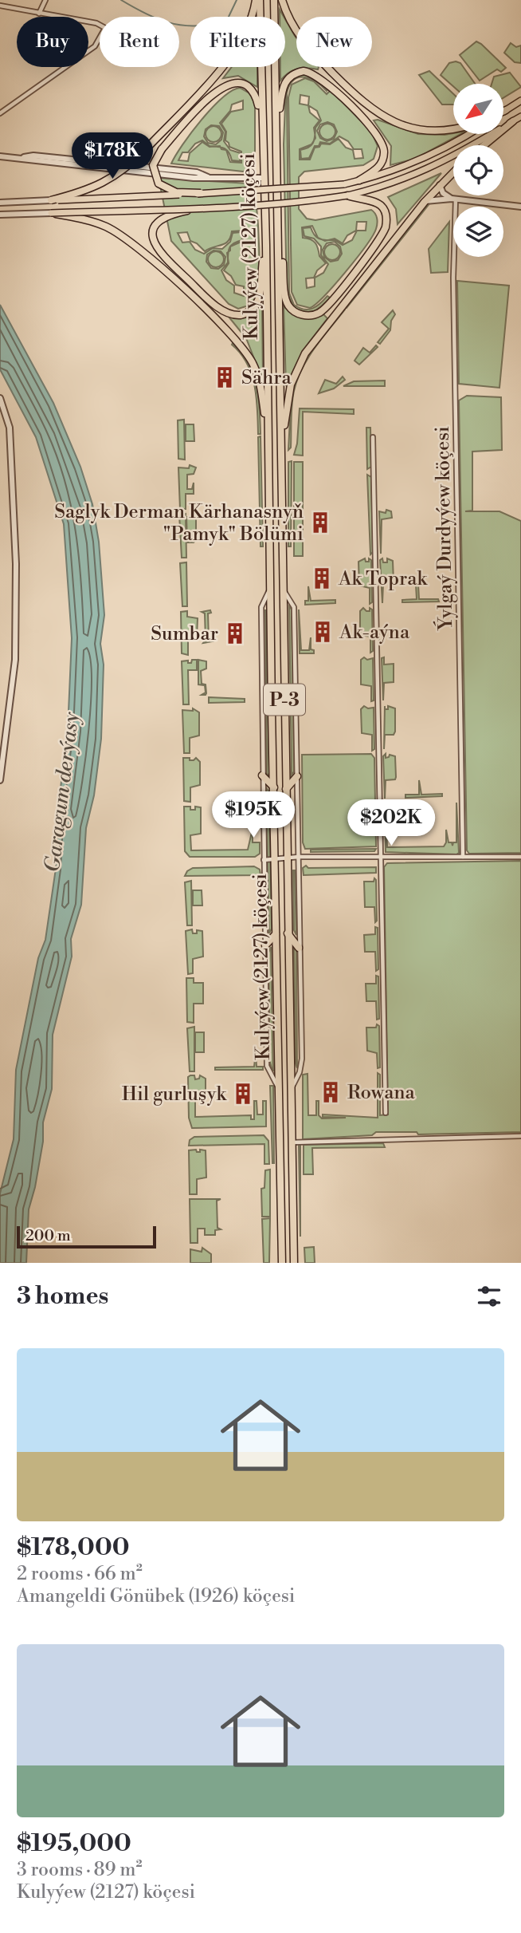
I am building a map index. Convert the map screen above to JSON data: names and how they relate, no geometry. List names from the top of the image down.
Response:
{
  "streets": {
    "highway": ["Kulyýew (2127) köçesi", "P-3"],
    "street": ["Ýylgaý Durdyýew köçesi"]
  },
  "water": ["Garagum derýasy"],
  "places": {
    "building": [
      "Sähra",
      "Saglyk Derman Kärhanasnyň \"Pamyk\" Bölümi",
      "Ak Toprak",
      "Ak-aýna",
      "Sumbar",
      "Rowana",
      "Hil gurluşyk"
    ]
  },
  "scale_bar": "200 m",
  "north": "bottom left",
  "page": {
    "chip": [
      "Buy",
      "Rent",
      "Filters",
      "New"
    ],
    "price": ["$178K", "$195K", "$202K"],
    "scale": "200 m",
    "heading": "3 homes",
    "list": [
      {
        "name": "$178,000",
        "note": "2 rooms · 66 m² · Amangeldi Gönübek (1926) köçesi"
      },
      {
        "name": "$195,000",
        "note": "3 rooms · 89 m² · Kulyýew (2127) köçesi"
      }
    ]
  }
}
